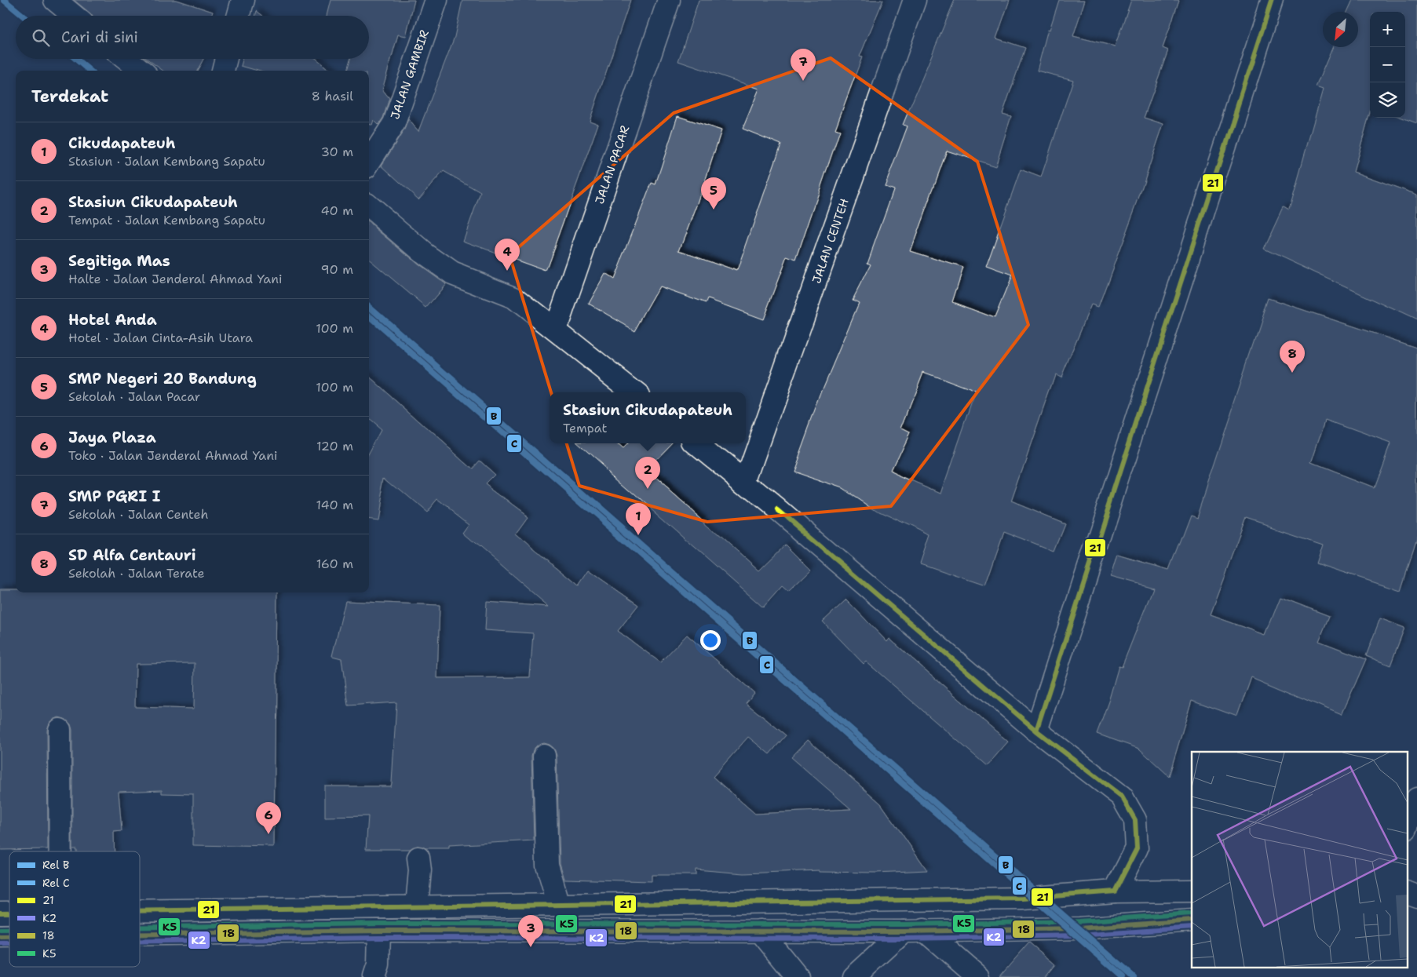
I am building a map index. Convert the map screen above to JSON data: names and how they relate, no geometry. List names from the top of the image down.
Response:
{
  "streets": {
    "street": ["JALAN GAMBIR", "JALAN PACAR", "JALAN CENTEH"]
  },
  "lines": [
    "rail line B",
    "transit line 21",
    "rail line C",
    "transit line K5",
    "transit line 18",
    "transit line K2"
  ],
  "legend": [
    "Rel B",
    "Rel C",
    "21",
    "K2",
    "18",
    "K5"
  ],
  "north": "bottom left",
  "page": {
    "map_buttons": ["+", "−"],
    "search": "Cari di sini",
    "pins": [
      "7",
      "5",
      "4",
      "8",
      "2",
      "1",
      "6",
      "3"
    ],
    "heading": ["Terdekat", "8 hasil"],
    "list": [
      {
        "mark": "1",
        "name": "Cikudapateuh",
        "note": "Stasiun · Jalan Kembang Sapatu",
        "value": "30 m"
      },
      {
        "mark": "2",
        "name": "Stasiun Cikudapateuh",
        "note": "Tempat · Jalan Kembang Sapatu",
        "value": "40 m"
      },
      {
        "mark": "3",
        "name": "Segitiga Mas",
        "note": "Halte · Jalan Jenderal Ahmad Yani",
        "value": "90 m"
      },
      {
        "mark": "4",
        "name": "Hotel Anda",
        "note": "Hotel · Jalan Cinta-Asih Utara",
        "value": "100 m"
      },
      {
        "mark": "5",
        "name": "SMP Negeri 20 Bandung",
        "note": "Sekolah · Jalan Pacar",
        "value": "100 m"
      },
      {
        "mark": "6",
        "name": "Jaya Plaza",
        "note": "Toko · Jalan Jenderal Ahmad Yani",
        "value": "120 m"
      },
      {
        "mark": "7",
        "name": "SMP PGRI I",
        "note": "Sekolah · Jalan Centeh",
        "value": "140 m"
      },
      {
        "mark": "8",
        "name": "SD Alfa Centauri",
        "note": "Sekolah · Jalan Terate",
        "value": "160 m"
      }
    ],
    "popup": ["Stasiun Cikudapateuh", "Tempat"]
  }
}
